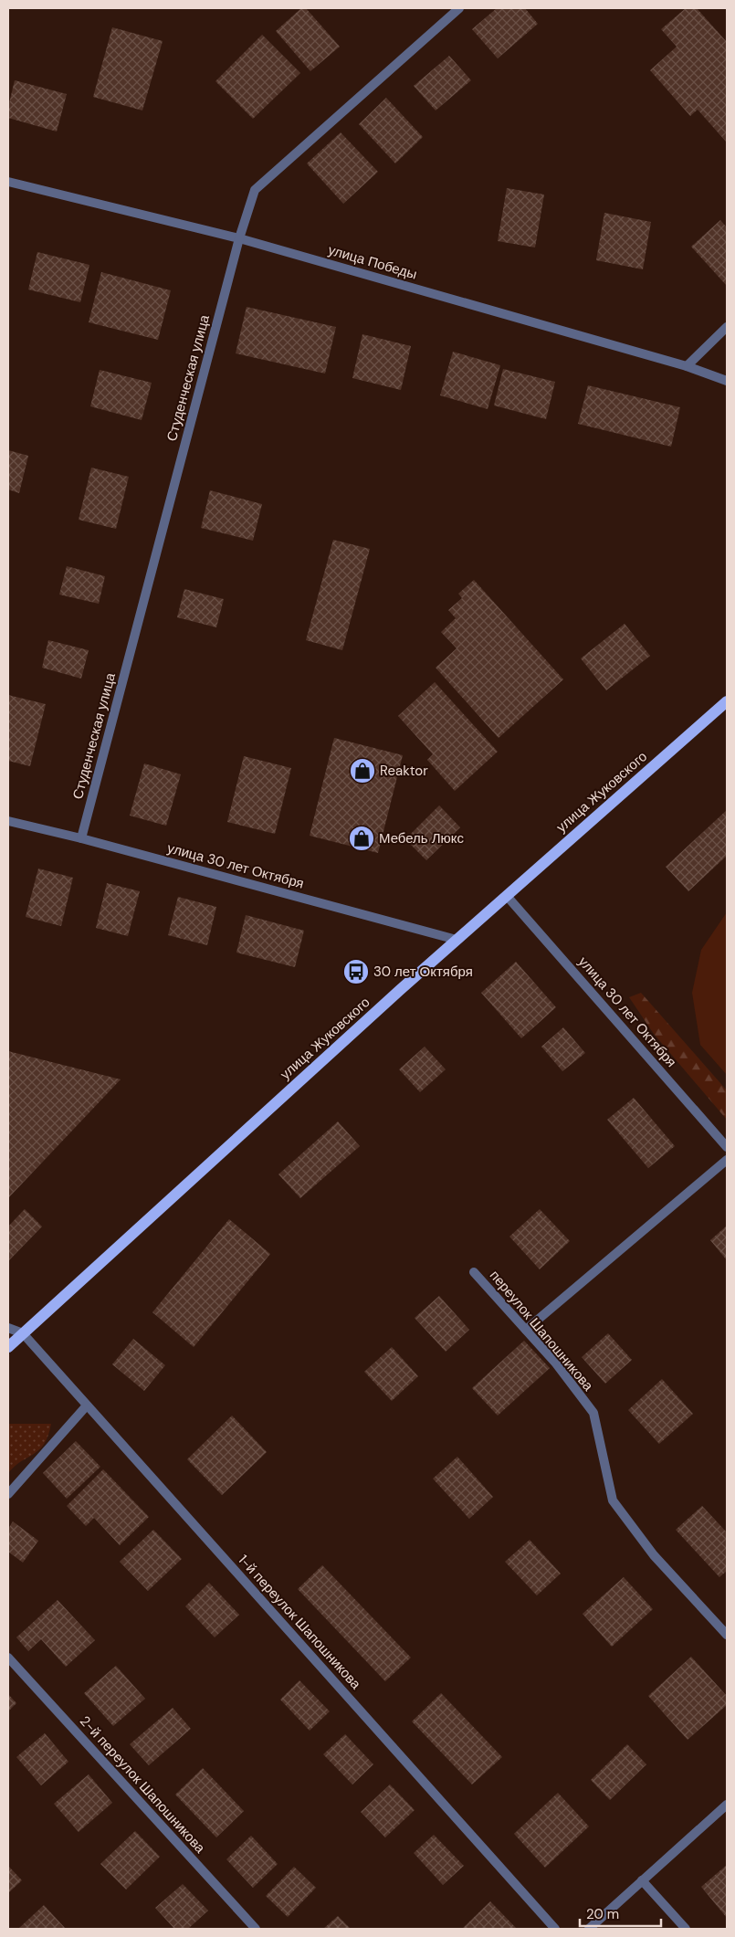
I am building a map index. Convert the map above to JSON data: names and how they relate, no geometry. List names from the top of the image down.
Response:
{
  "streets": {
    "main road": ["улица Жуковского"],
    "street": [
      "улица Победы",
      "Студенческая улица",
      "улица 30 лет Октября",
      "переулок Шапошникова",
      "1-й переулок Шапошникова",
      "2-й переулок Шапошникова"
    ]
  },
  "crossings": [
    ["улица Победы", "Студенческая улица"],
    ["Студенческая улица", "улица 30 лет Октября"],
    ["улица Жуковского", "улица 30 лет Октября"],
    ["улица Жуковского", "1-й переулок Шапошникова"]
  ],
  "places": {
    "shop": ["Reaktor", "Мебель Люкс"],
    "bus stop": ["30 лет Октября"]
  },
  "scale_bar": "20 m"
}
